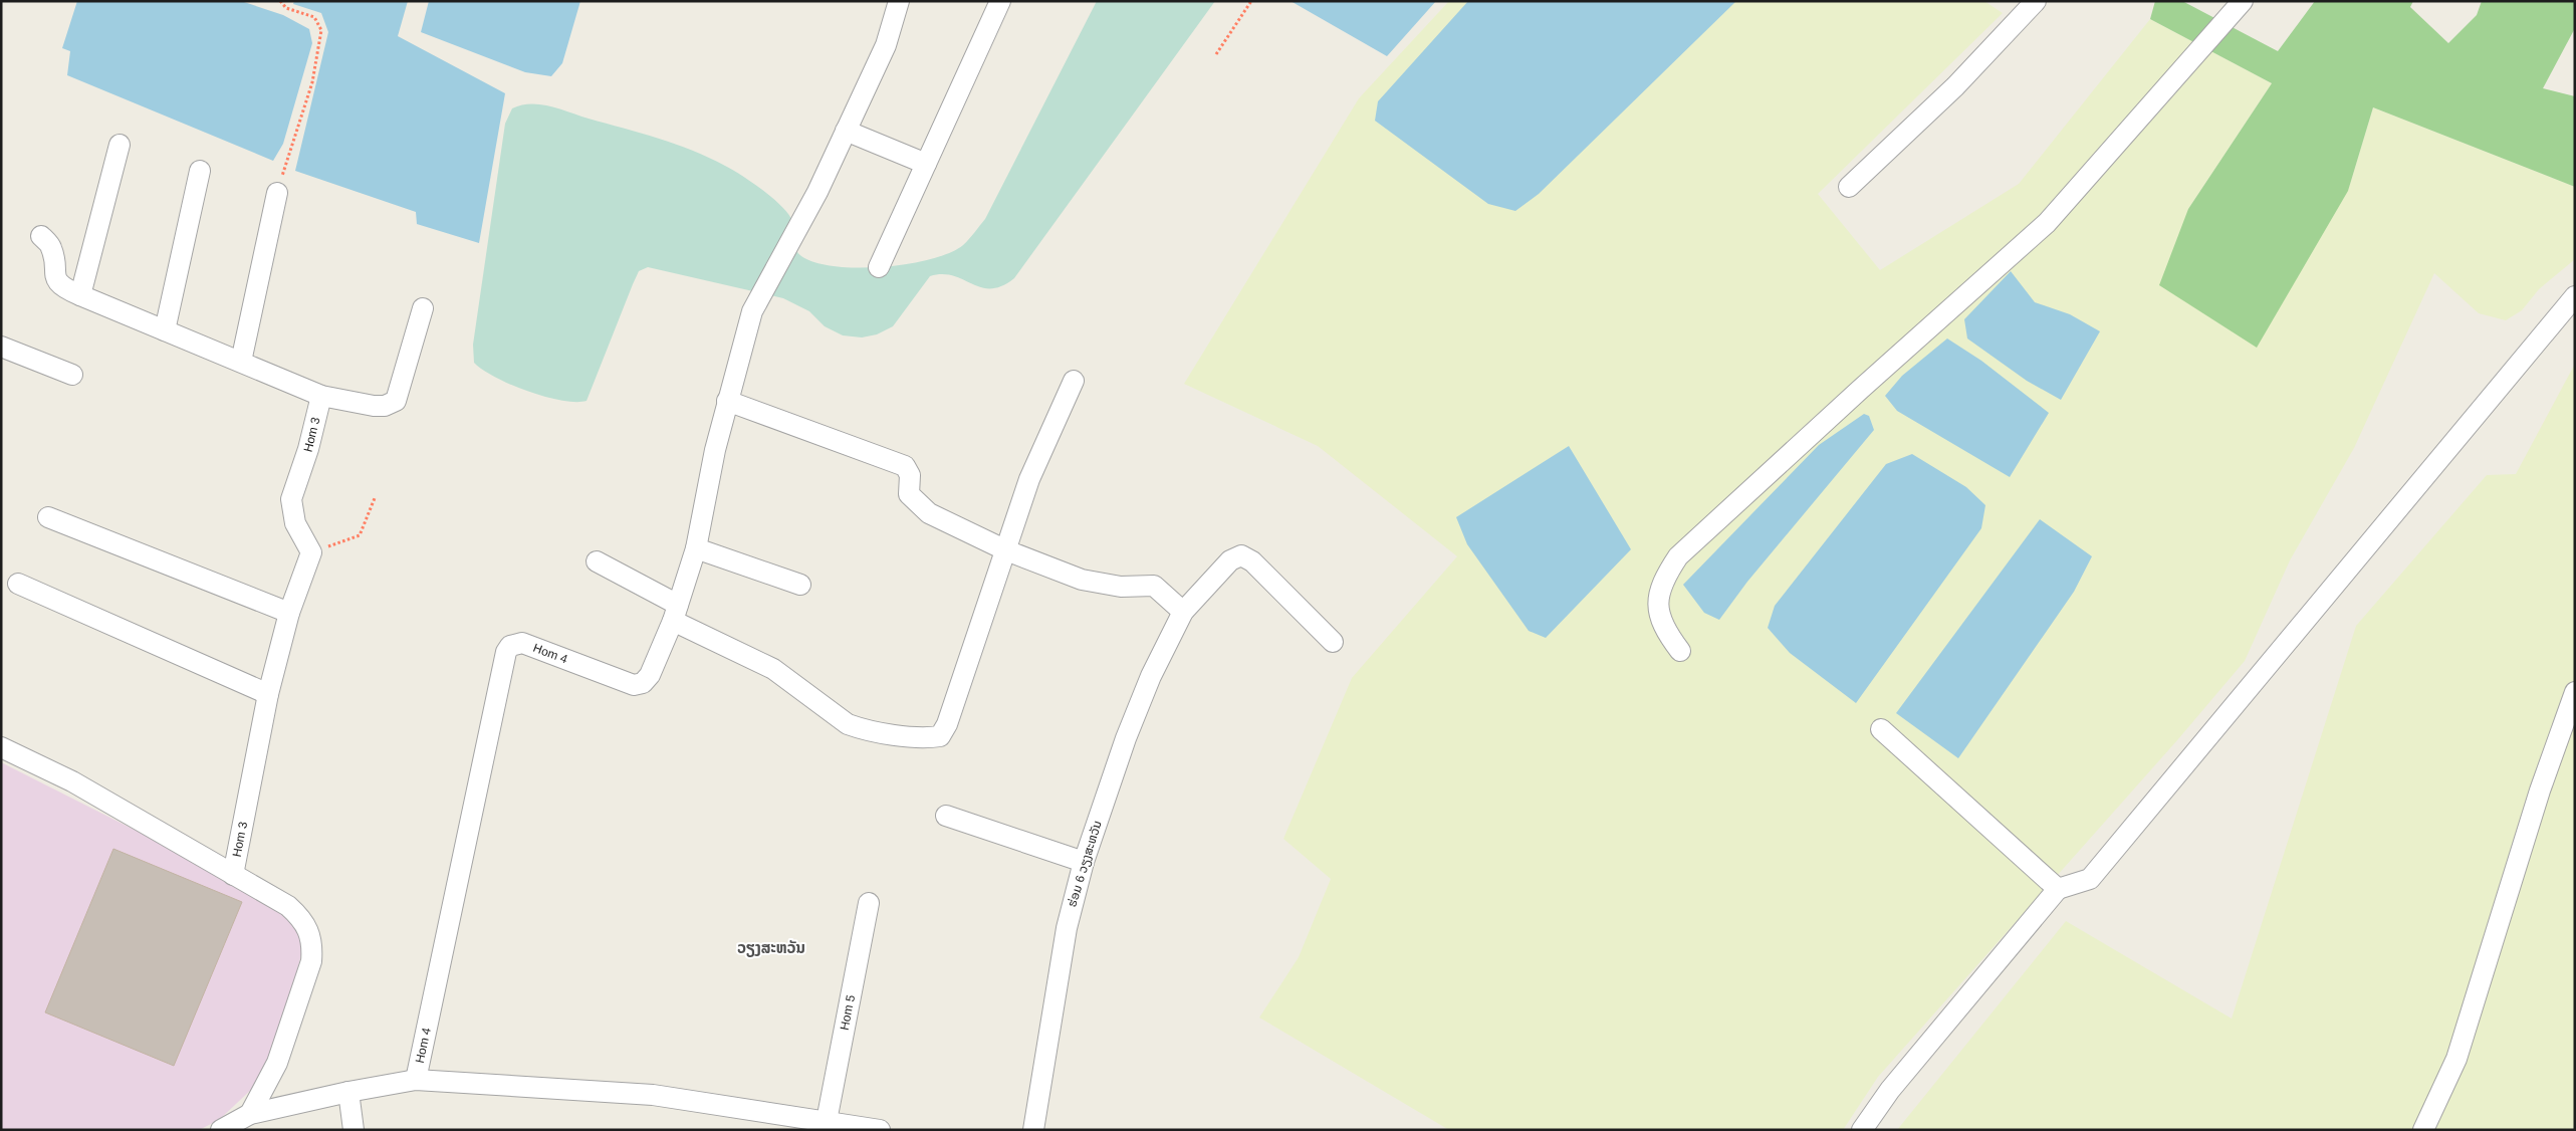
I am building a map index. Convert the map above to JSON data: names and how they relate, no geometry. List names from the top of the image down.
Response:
{
  "streets": {
    "street": [
      "Hom 3",
      "Hom 4",
      "ຮ່ອມ 6 ວຽງສະຫວັນ",
      "Hom 5"
    ]
  },
  "districts": ["ວຽງສະຫວັນ"]
}
